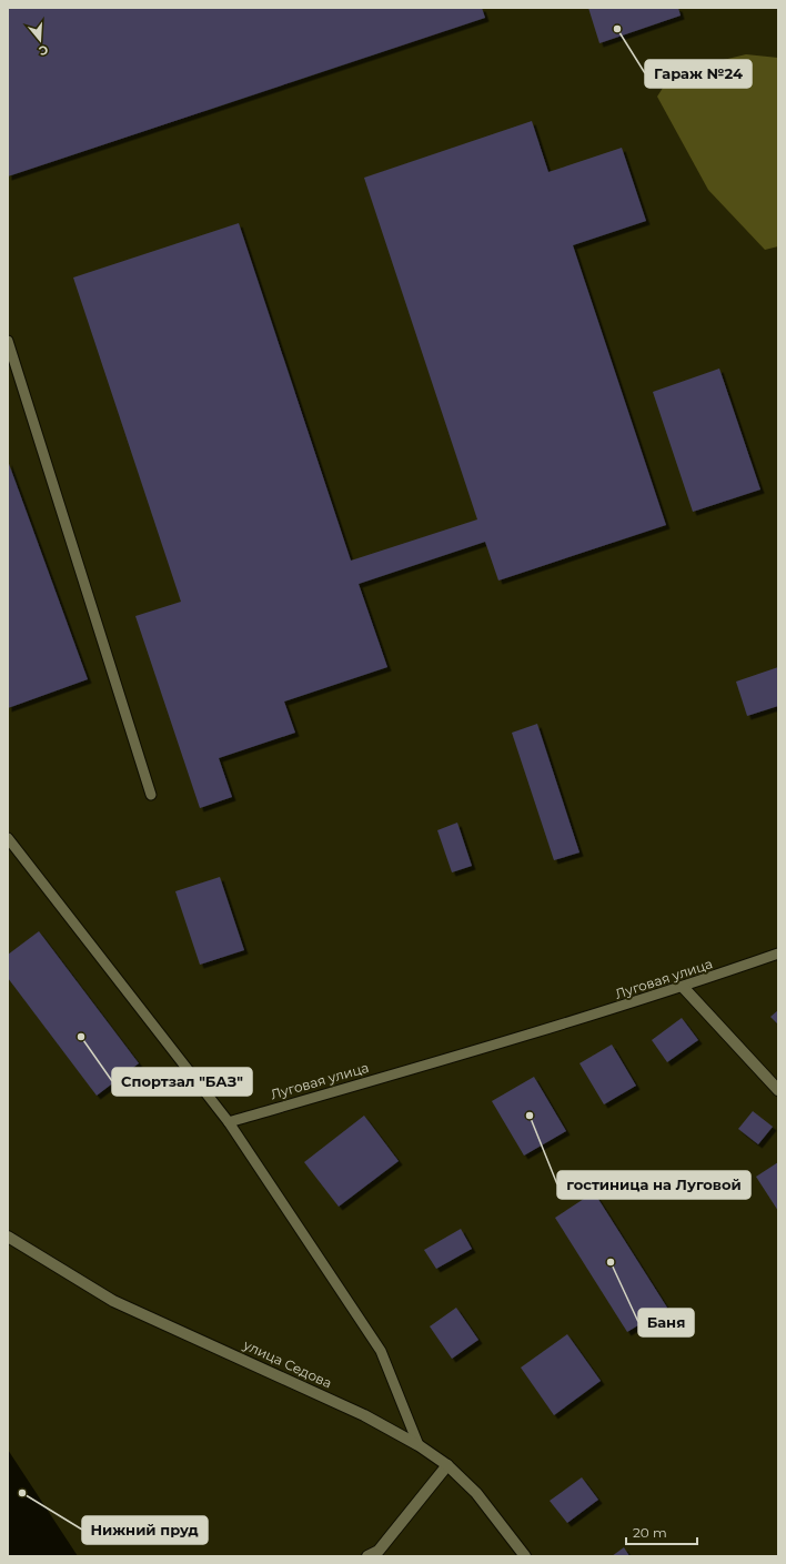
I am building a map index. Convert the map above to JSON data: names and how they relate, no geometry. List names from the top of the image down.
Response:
{
  "streets": {
    "main road": ["улица Седова"],
    "lane": ["Луговая улица"]
  },
  "places": [
    "Гараж №24",
    "Спортзал \"БАЗ\"",
    "гостиница на Луговой",
    "Баня",
    "Нижний пруд"
  ],
  "scale_bar": "20 m",
  "north": "bottom"
}
